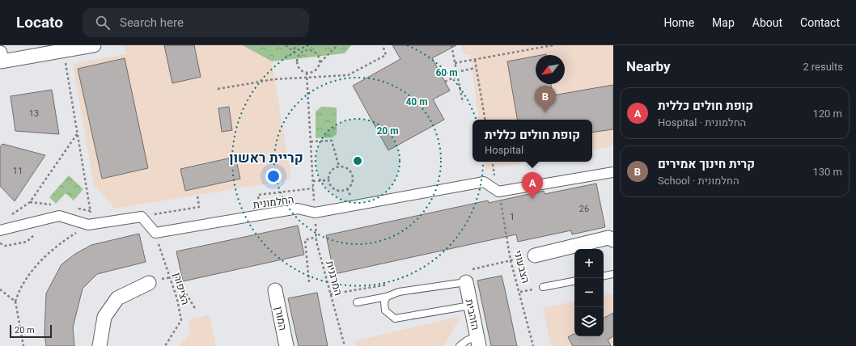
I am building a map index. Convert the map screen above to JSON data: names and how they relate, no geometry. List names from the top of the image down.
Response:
{
  "streets": {
    "street": ["החלמונית", "הזהבית", "המורן"],
    "path": ["הצבעוני", "המרגנית", "הציפורן"]
  },
  "crossings": [
    ["החלמונית", "הצבעוני"],
    ["החלמונית", "המרגנית"],
    ["החלמונית", "הציפורן"]
  ],
  "districts": ["קריית ראשון"],
  "house_numbers": [
    "13",
    "11",
    "26",
    "1"
  ],
  "scale_bar": "20 m",
  "north": "bottom left",
  "page": {
    "header": "Locato",
    "search": "Search here",
    "nav": [
      "Home",
      "Map",
      "About",
      "Contact"
    ],
    "heading": ["Nearby", "2 results"],
    "pins": ["B", "A"],
    "list": [
      {
        "mark": "A",
        "name": "קופת חולים כללית",
        "note": "Hospital · החלמונית",
        "value": "120 m"
      },
      {
        "mark": "B",
        "name": "קרית חינוך אמירים",
        "note": "School · החלמונית",
        "value": "130 m"
      }
    ],
    "popup": ["קופת חולים כללית", "Hospital"],
    "map_buttons": ["+", "−"],
    "scale": "20 m"
  },
  "rings": ["60 m", "40 m", "20 m"]
}
